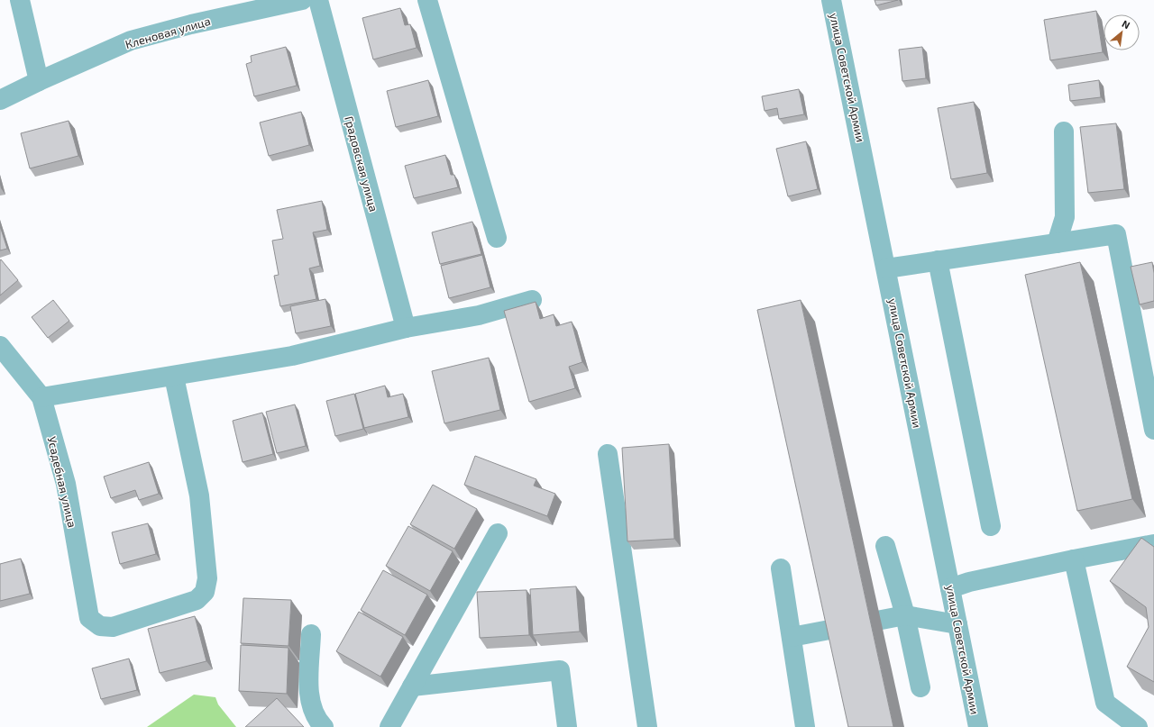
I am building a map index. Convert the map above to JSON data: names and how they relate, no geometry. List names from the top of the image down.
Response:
{
  "streets": {
    "street": [
      "Кленовая улица",
      "улица Советской Армии",
      "Градовская улица",
      "Усадебная улица"
    ]
  },
  "north": "top right"
}
